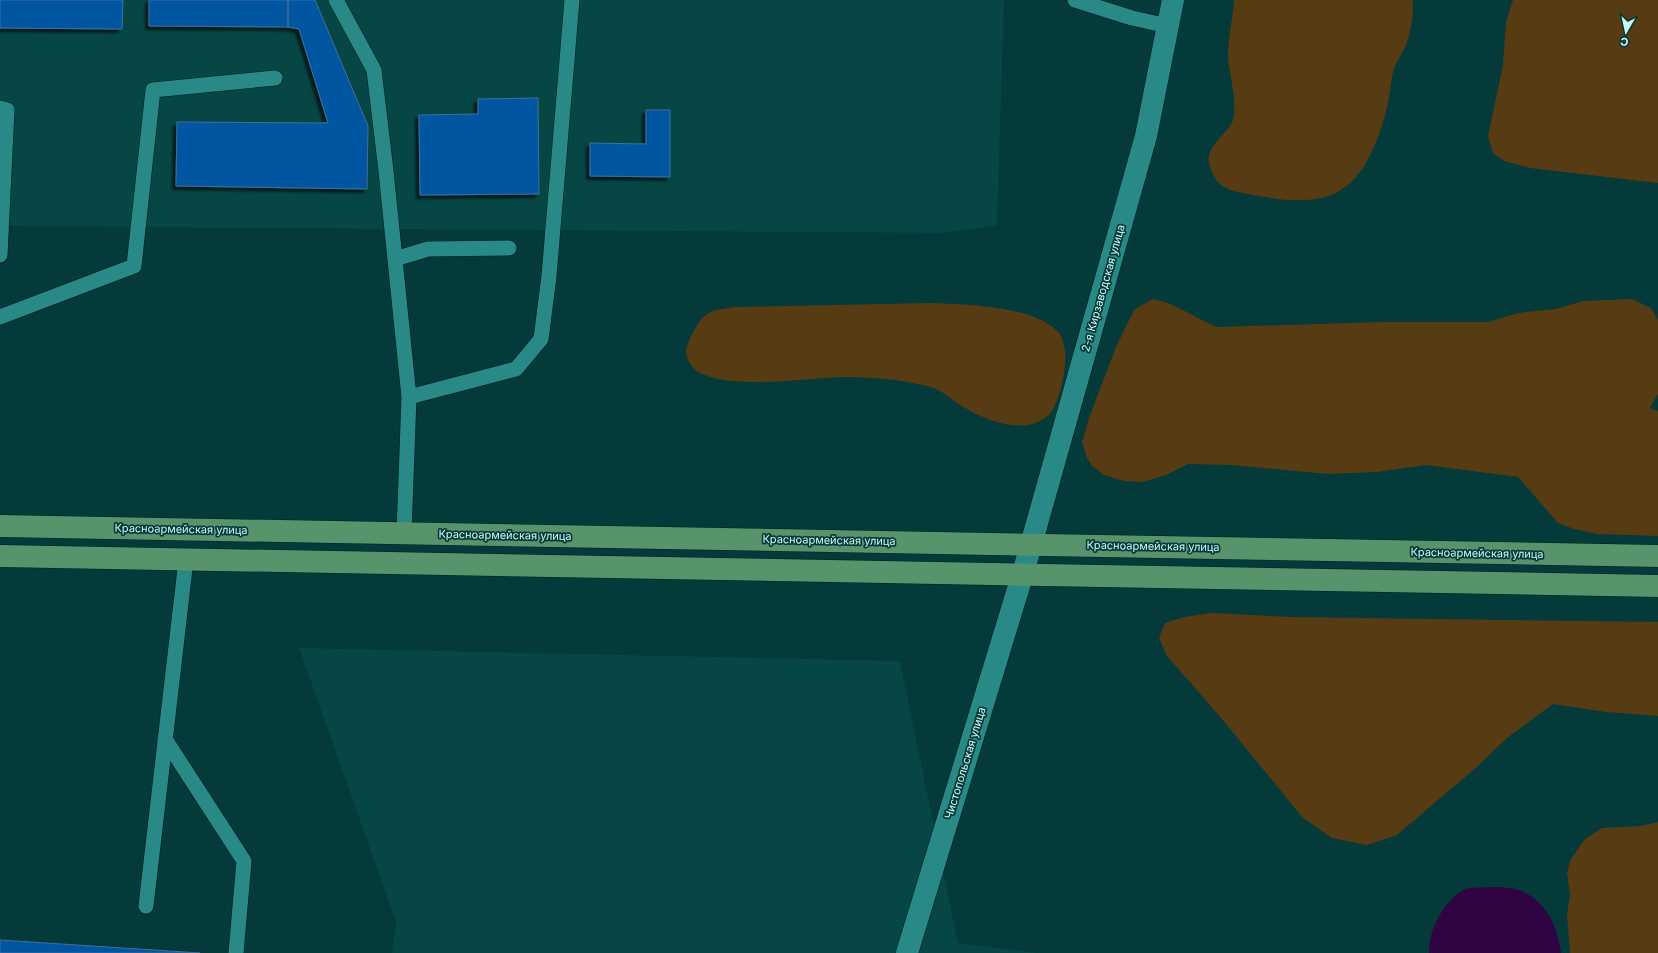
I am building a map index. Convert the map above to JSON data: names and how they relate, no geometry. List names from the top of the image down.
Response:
{
  "streets": {
    "main road": ["Красноармейская улица"],
    "street": ["2-я Кирзаводская улица", "Чистопольская улица"]
  },
  "crossings": [
    ["2-я Кирзаводская улица", "Красноармейская улица"],
    ["2-я Кирзаводская улица", "Чистопольская улица"]
  ],
  "north": "bottom"
}
